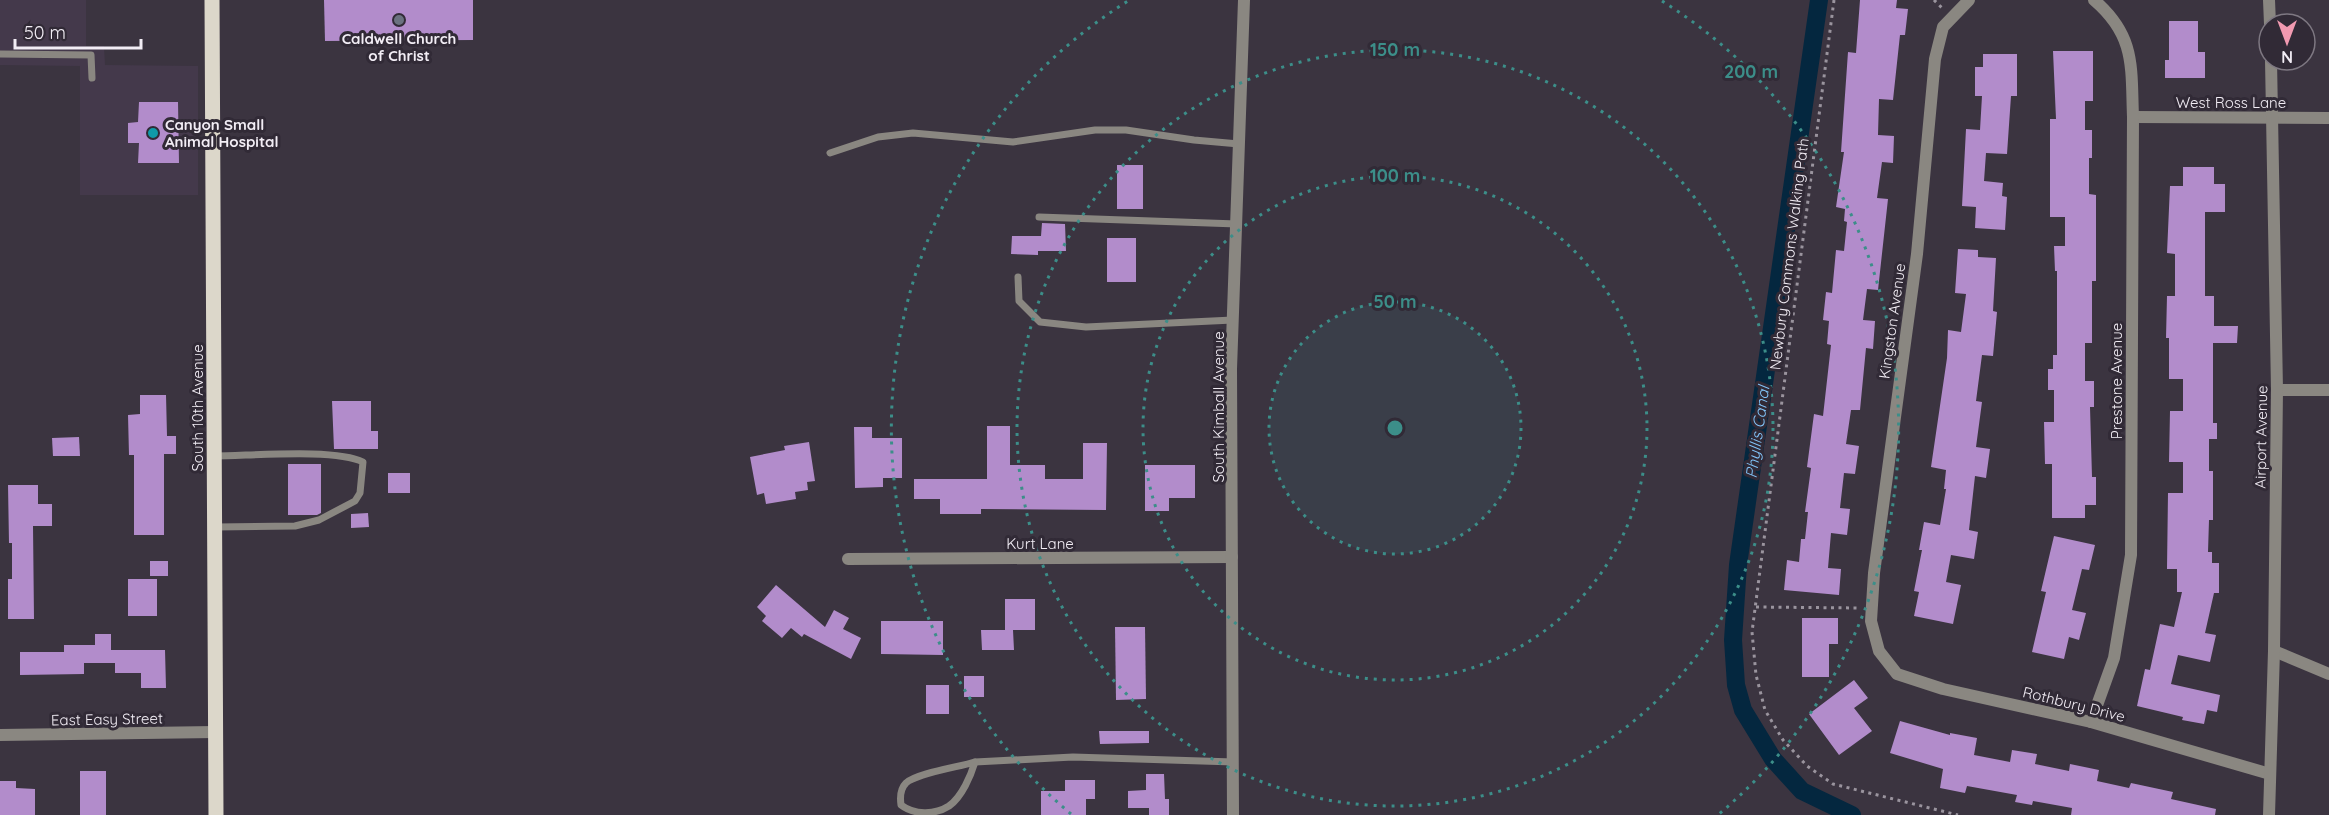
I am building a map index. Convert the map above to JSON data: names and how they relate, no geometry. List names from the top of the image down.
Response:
{
  "streets": {
    "main road": ["South 10th Avenue"],
    "street": [
      "West Ross Lane",
      "Kingston Avenue",
      "Prestone Avenue",
      "South Kimball Avenue",
      "Airport Avenue",
      "Kurt Lane",
      "Rothbury Drive",
      "East Easy Street"
    ],
    "path": ["Newbury Commons Walking Path"]
  },
  "crossings": [
    ["West Ross Lane", "Prestone Avenue"],
    ["West Ross Lane", "Airport Avenue"],
    ["Kingston Avenue", "Rothbury Drive"],
    ["Prestone Avenue", "Rothbury Drive"],
    ["South Kimball Avenue", "Kurt Lane"],
    ["South 10th Avenue", "East Easy Street"],
    ["Airport Avenue", "Rothbury Drive"]
  ],
  "water": ["Phyllis Canal"],
  "places": ["Caldwell Church of Christ", "Canyon Small Animal Hospital"],
  "scale_bar": "50 m",
  "north": "bottom",
  "rings": [
    "150 m",
    "200 m",
    "100 m",
    "50 m"
  ]
}
